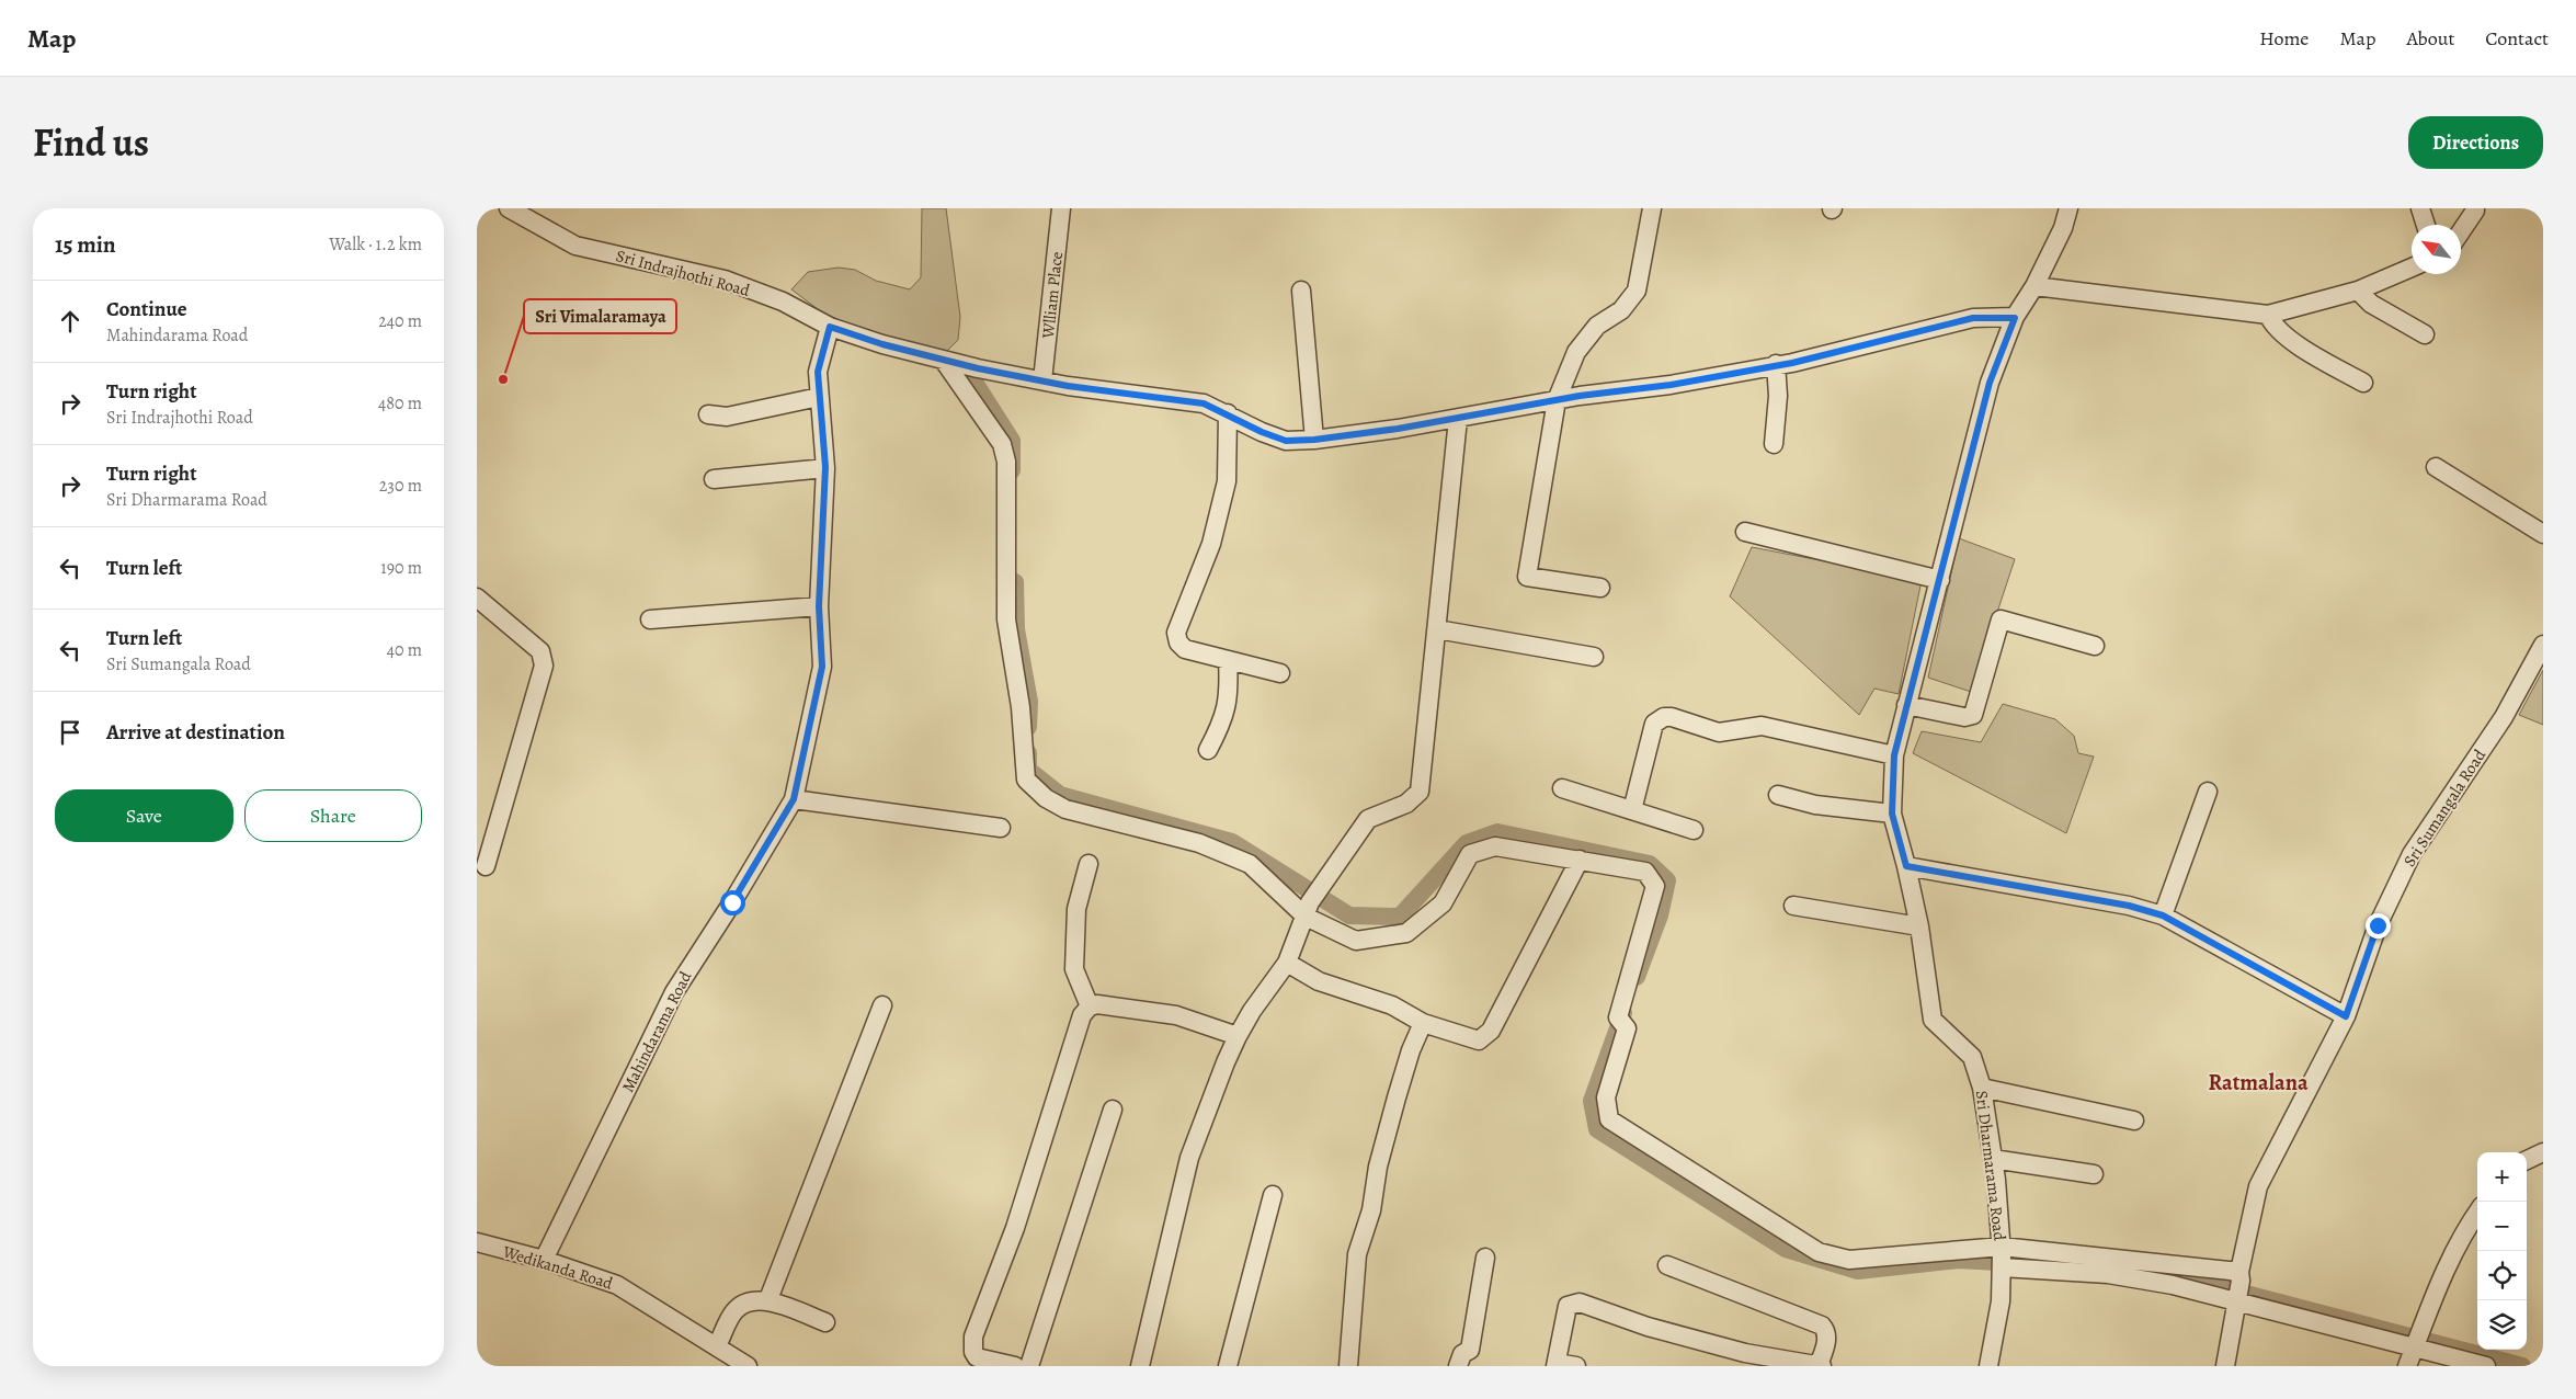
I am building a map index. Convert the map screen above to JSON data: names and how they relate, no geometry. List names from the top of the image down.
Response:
{
  "streets": {
    "street": [
      "Sri Indrajhothi Road",
      "Wlliam Place",
      "Sri Sumangala Road",
      "Mahindarama Road",
      "Sri Dharmarama Road",
      "Wedikanda Road"
    ]
  },
  "crossings": [
    ["Sri Indrajhothi Road", "Wlliam Place"],
    ["Sri Indrajhothi Road", "Mahindarama Road"],
    ["Sri Indrajhothi Road", "Sri Dharmarama Road"],
    ["Mahindarama Road", "Wedikanda Road"]
  ],
  "districts": ["Ratmalana"],
  "places": ["Sri Vimalaramaya"],
  "north": "top left",
  "page": {
    "header": "Map",
    "nav": [
      "Home",
      "Map",
      "About",
      "Contact"
    ],
    "title": "Find us",
    "buttons": [
      "Directions",
      ["Save", "Share"]
    ],
    "heading": ["15 min", "Walk · 1.2 km"],
    "list": [
      ["Continue", "Mahindarama Road", "240 m"],
      ["Turn right", "Sri Indrajhothi Road", "480 m"],
      ["Turn right", "Sri Dharmarama Road", "230 m"],
      ["Turn left", "190 m"],
      ["Turn left", "Sri Sumangala Road", "40 m"],
      "Arrive at destination"
    ],
    "map_buttons": ["+", "−"]
  }
}
